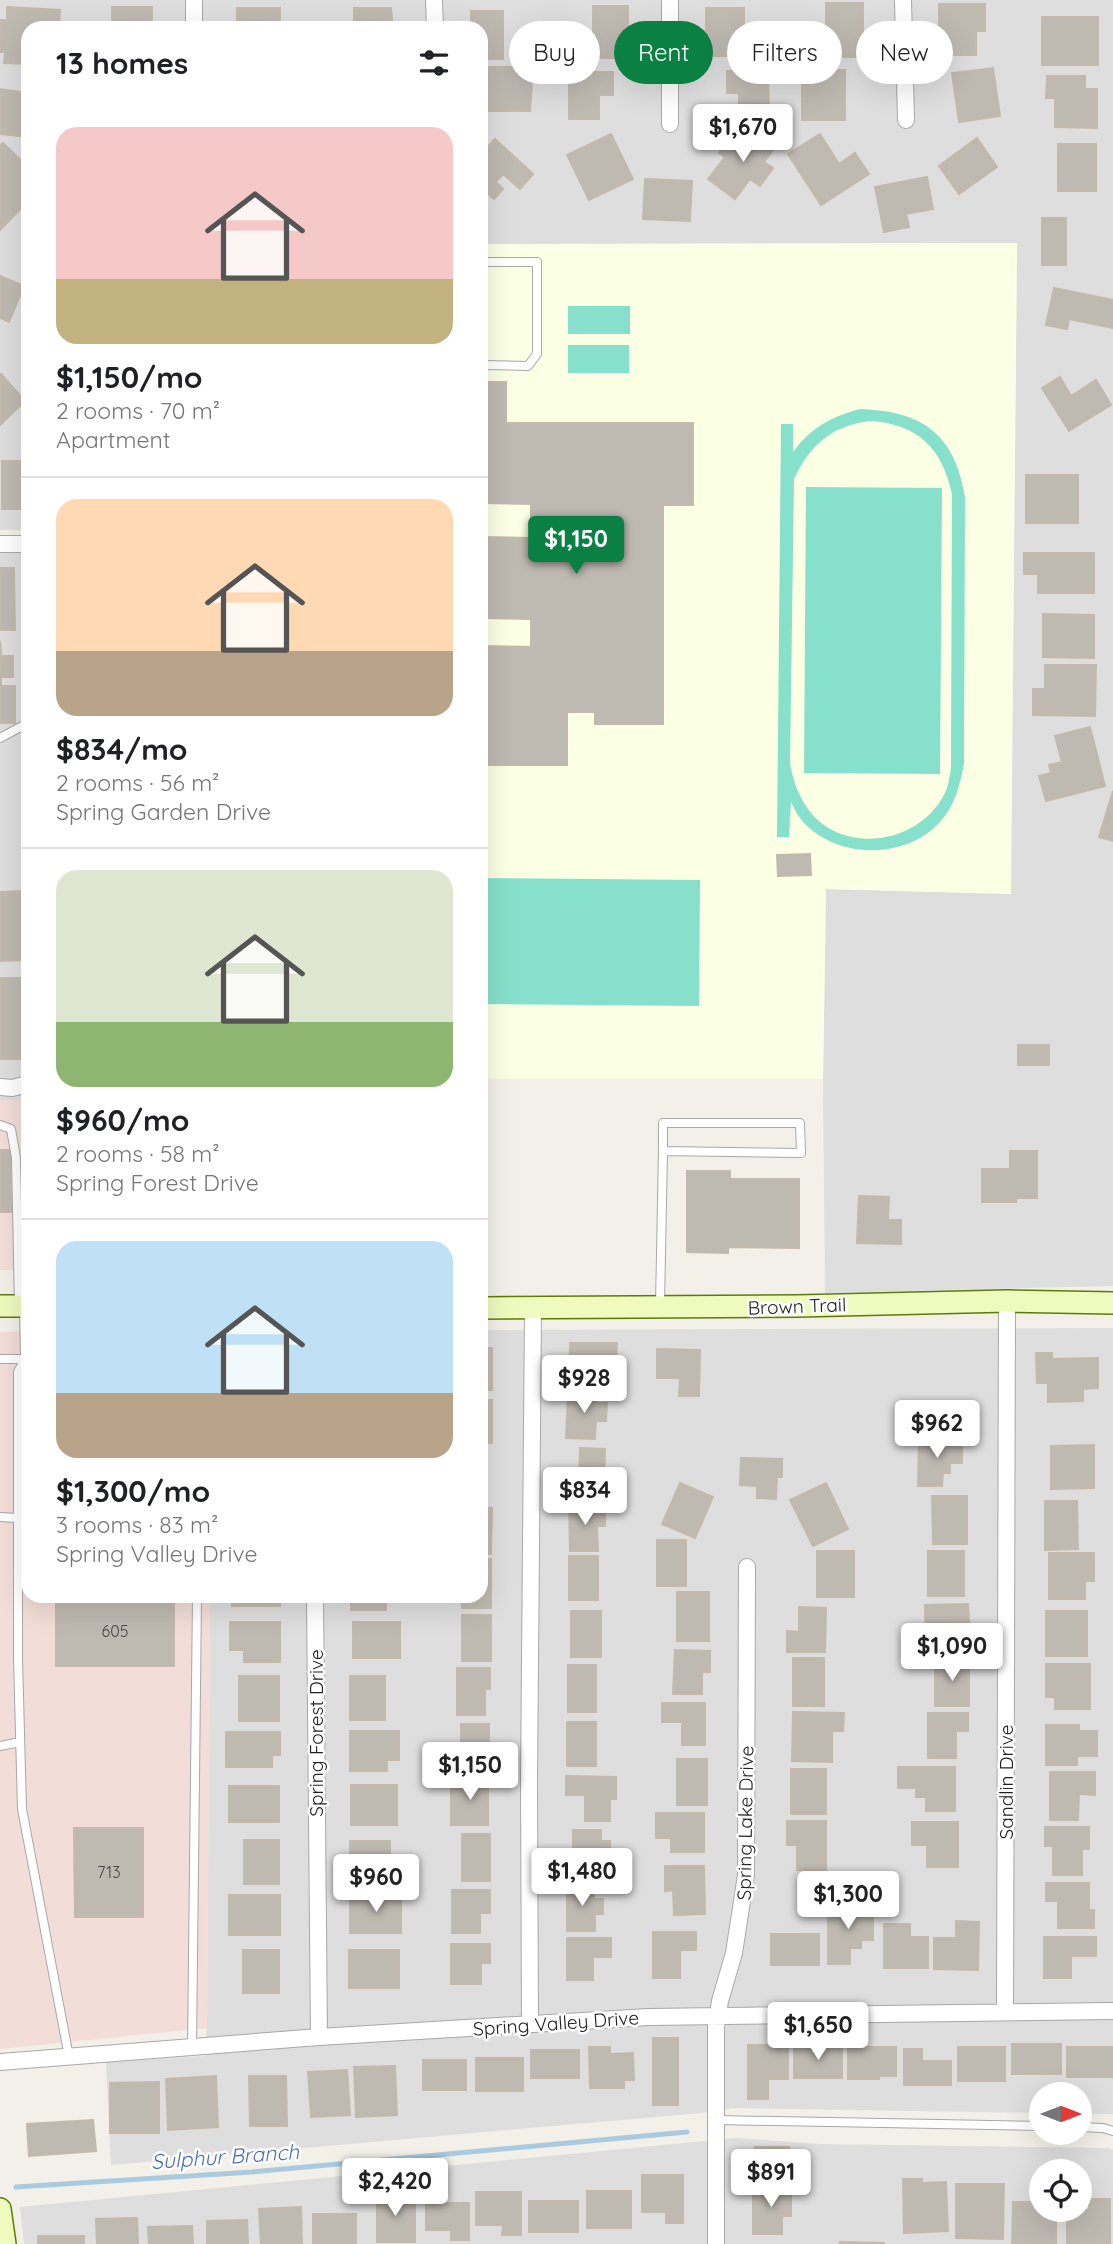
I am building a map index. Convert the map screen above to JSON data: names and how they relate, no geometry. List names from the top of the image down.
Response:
{
  "streets": {
    "street": [
      "Brown Trail",
      "Spring Forest Drive",
      "Sandlin Drive",
      "Spring Lake Drive",
      "Spring Valley Drive"
    ]
  },
  "crossings": [
    ["Brown Trail", "Sandlin Drive"],
    ["Spring Forest Drive", "Spring Valley Drive"],
    ["Sandlin Drive", "Spring Valley Drive"],
    ["Spring Lake Drive", "Spring Valley Drive"]
  ],
  "water": ["Sulphur Branch"],
  "house_numbers": ["605", "713"],
  "north": "right",
  "page": {
    "chip": [
      "Buy",
      "Rent",
      "Filters",
      "New"
    ],
    "heading": "13 homes",
    "price": [
      "$1,670",
      "$1,150",
      "$928",
      "$962",
      "$834",
      "$1,090",
      "$1,150",
      "$1,480",
      "$960",
      "$1,300",
      "$1,650",
      "$891",
      "$2,420"
    ],
    "list": [
      {
        "name": "$1,150/mo",
        "note": "2 rooms · 70 m² · Apartment"
      },
      {
        "name": "$834/mo",
        "note": "2 rooms · 56 m² · Spring Garden Drive"
      },
      {
        "name": "$960/mo",
        "note": "2 rooms · 58 m² · Spring Forest Drive"
      },
      {
        "name": "$1,300/mo",
        "note": "3 rooms · 83 m² · Spring Valley Drive"
      }
    ]
  }
}
